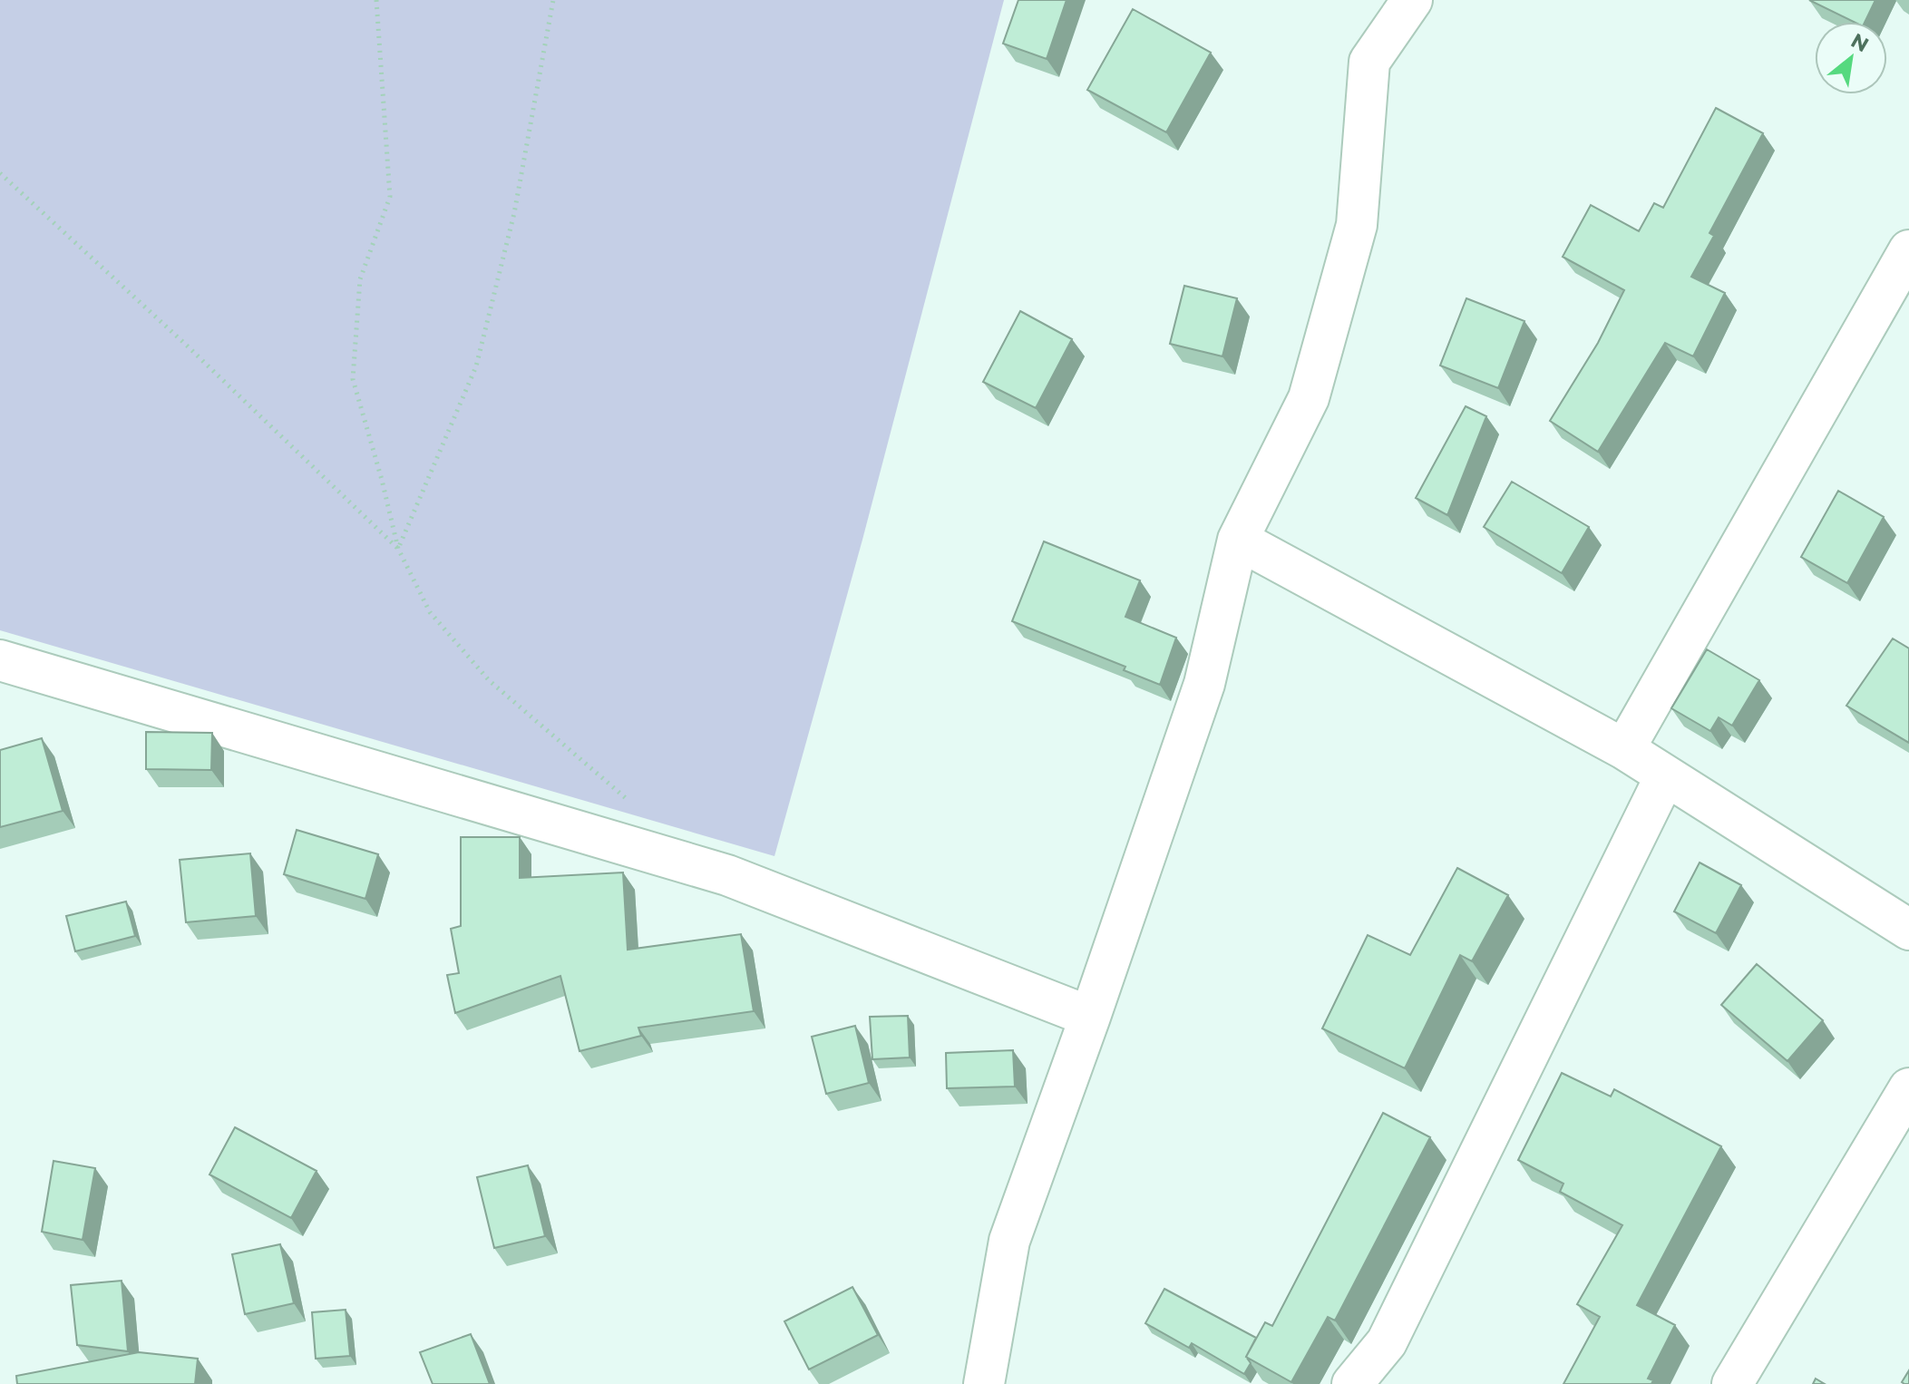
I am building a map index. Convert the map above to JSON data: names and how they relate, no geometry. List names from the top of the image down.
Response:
{
  "north": "top right"
}
